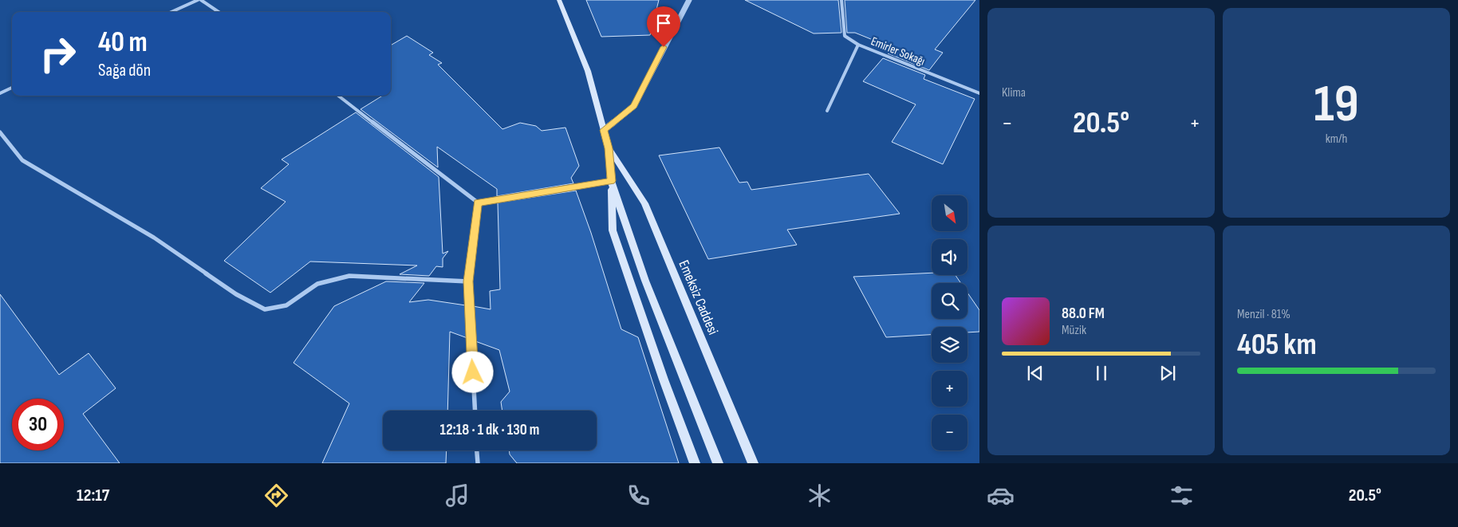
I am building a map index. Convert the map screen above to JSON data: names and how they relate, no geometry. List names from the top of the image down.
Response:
{
  "streets": {
    "main road": ["Emeksiz Caddesi"],
    "street": ["Emirler Sokağı"]
  },
  "north": "bottom right",
  "page": {
    "tile": [
      "Klima",
      ["19", "km/h"],
      ["Menzil · 81%", "405 km"]
    ],
    "turn": ["40 m", "Sağa dön"],
    "heat": ["−", "20.5°", "+"],
    "map_buttons": ["+", "−"],
    "song": ["88.0 FM", "Müzik"],
    "limit": "30",
    "trip": "12:18 · 1 dk · 130 m",
    "tabs": ["12:17", "20.5°"]
  }
}
